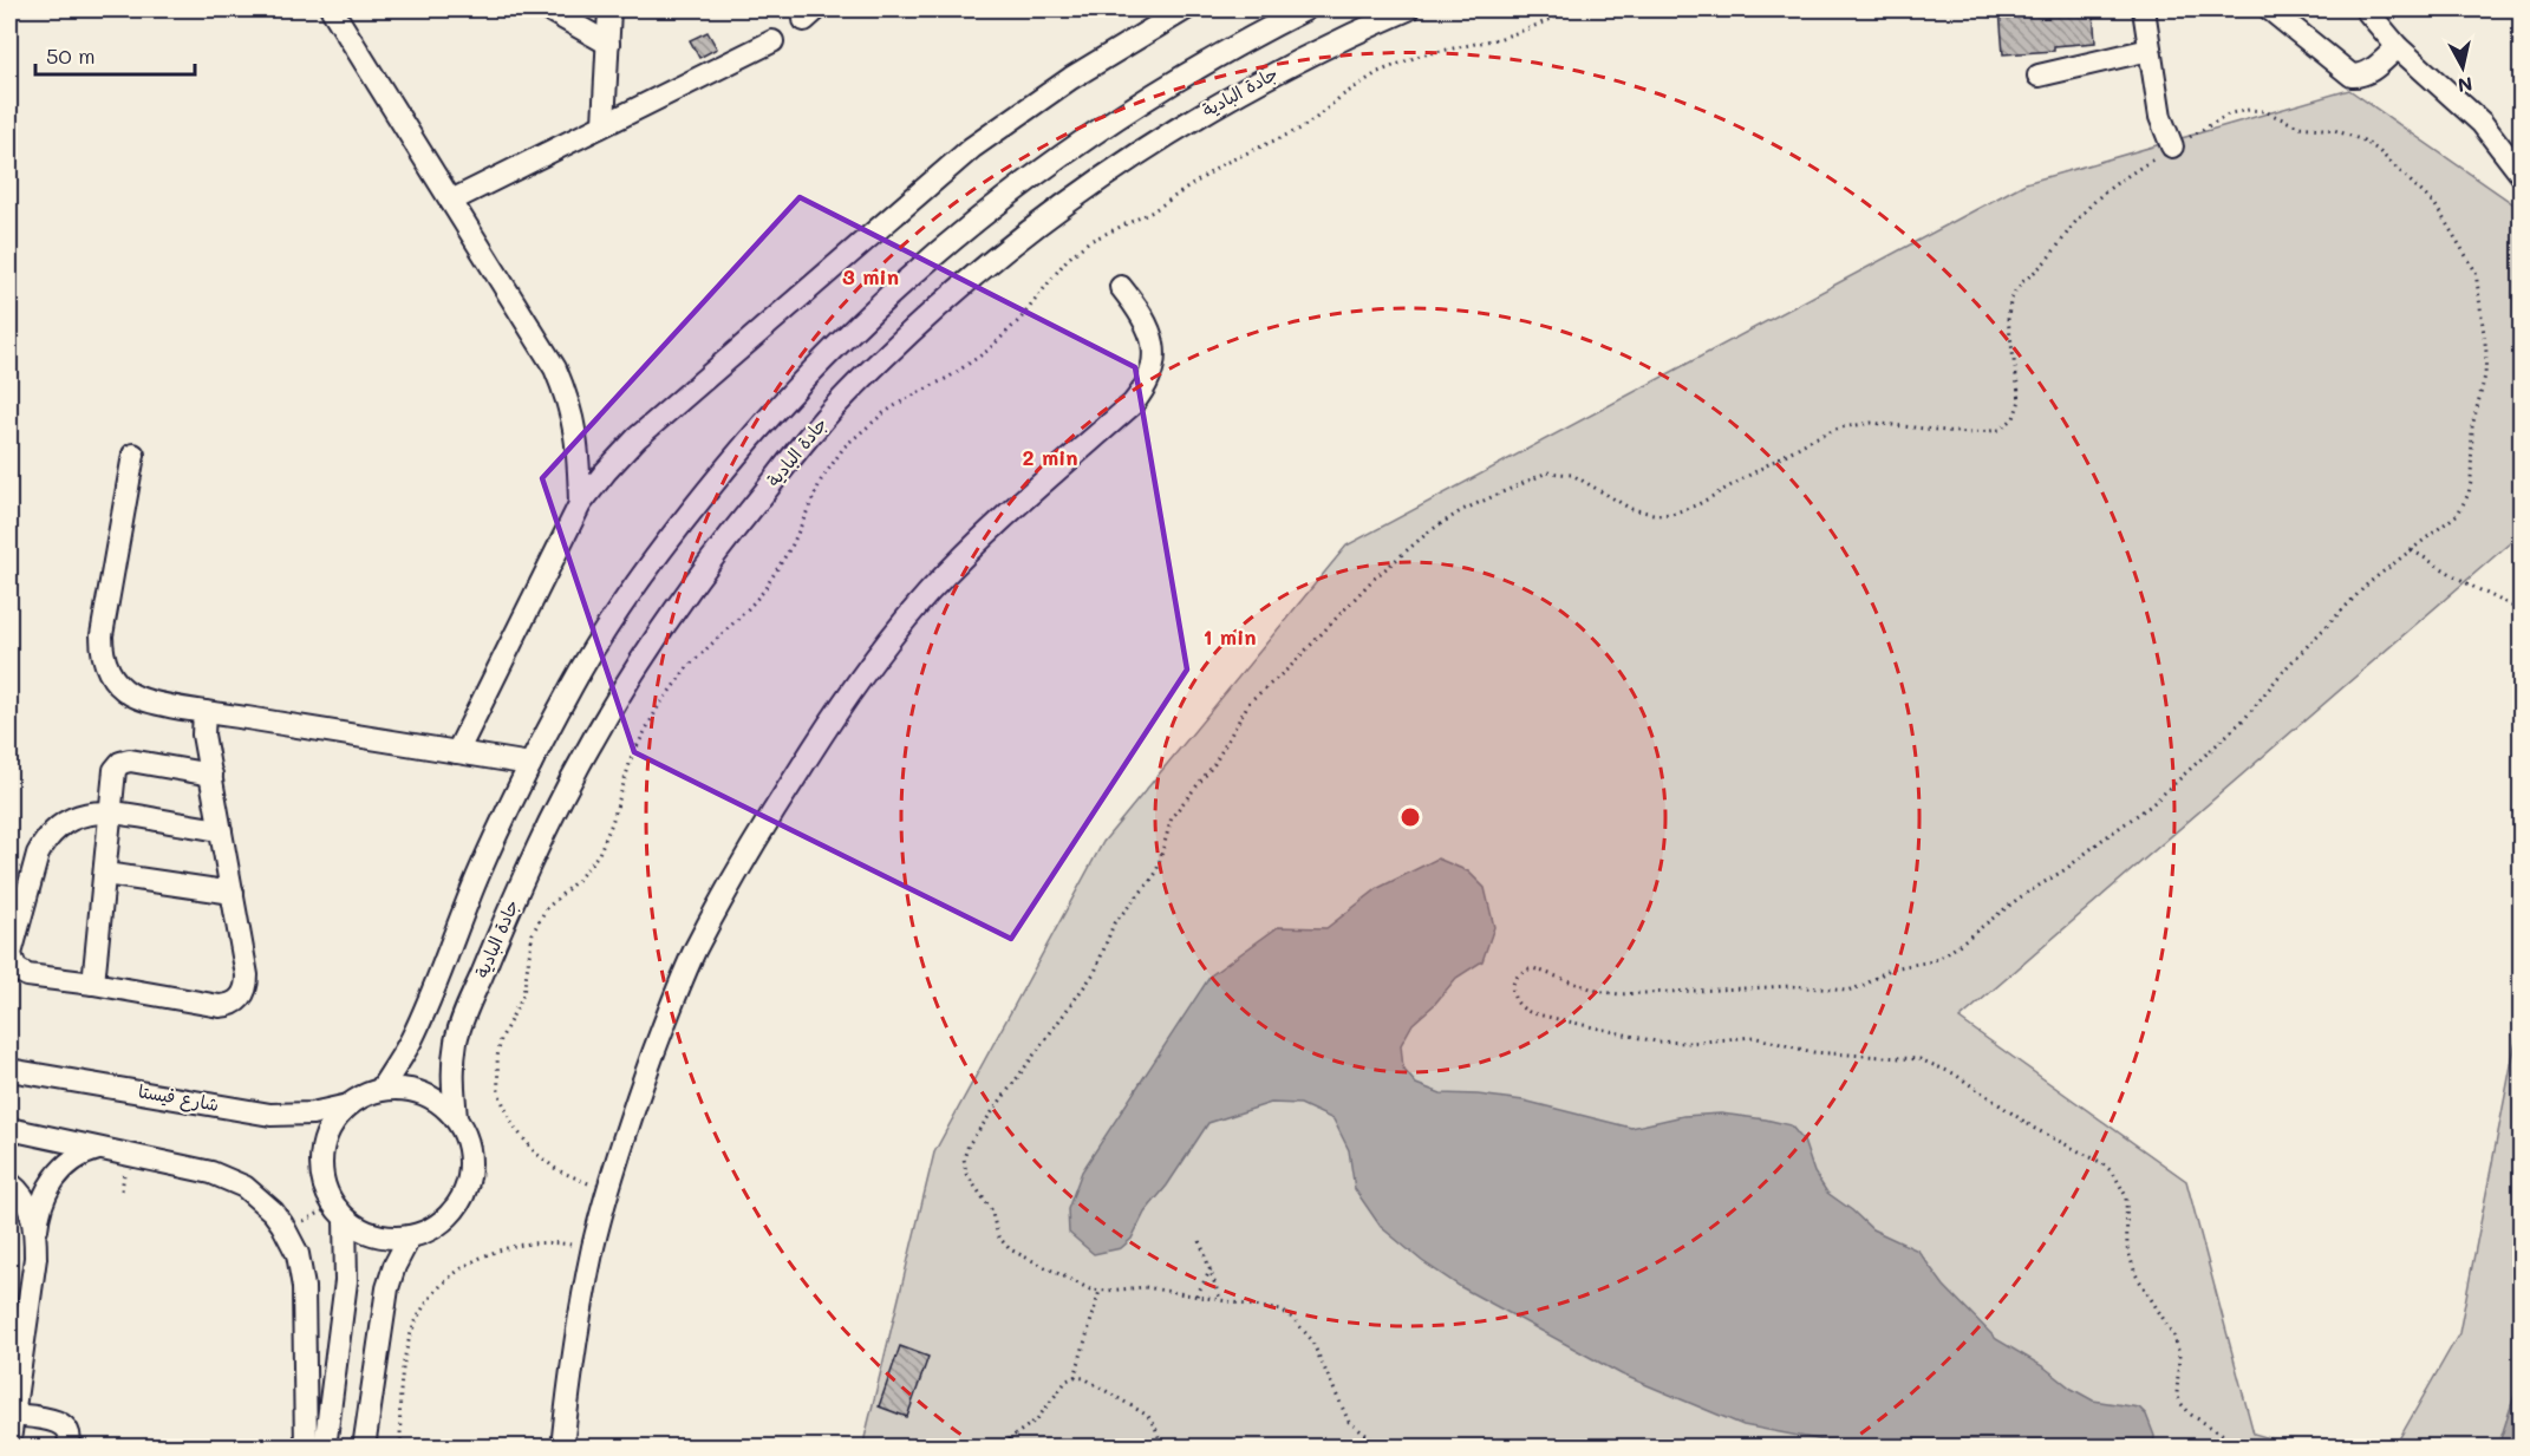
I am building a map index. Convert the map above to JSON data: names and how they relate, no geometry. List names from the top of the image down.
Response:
{
  "streets": {
    "street": ["جادة البادية", "شارع فيستا"]
  },
  "crossings": [
    ["جادة البادية", "شارع فيستا"]
  ],
  "scale_bar": "50 m",
  "north": "bottom",
  "rings": ["3 min", "2 min", "1 min"]
}
